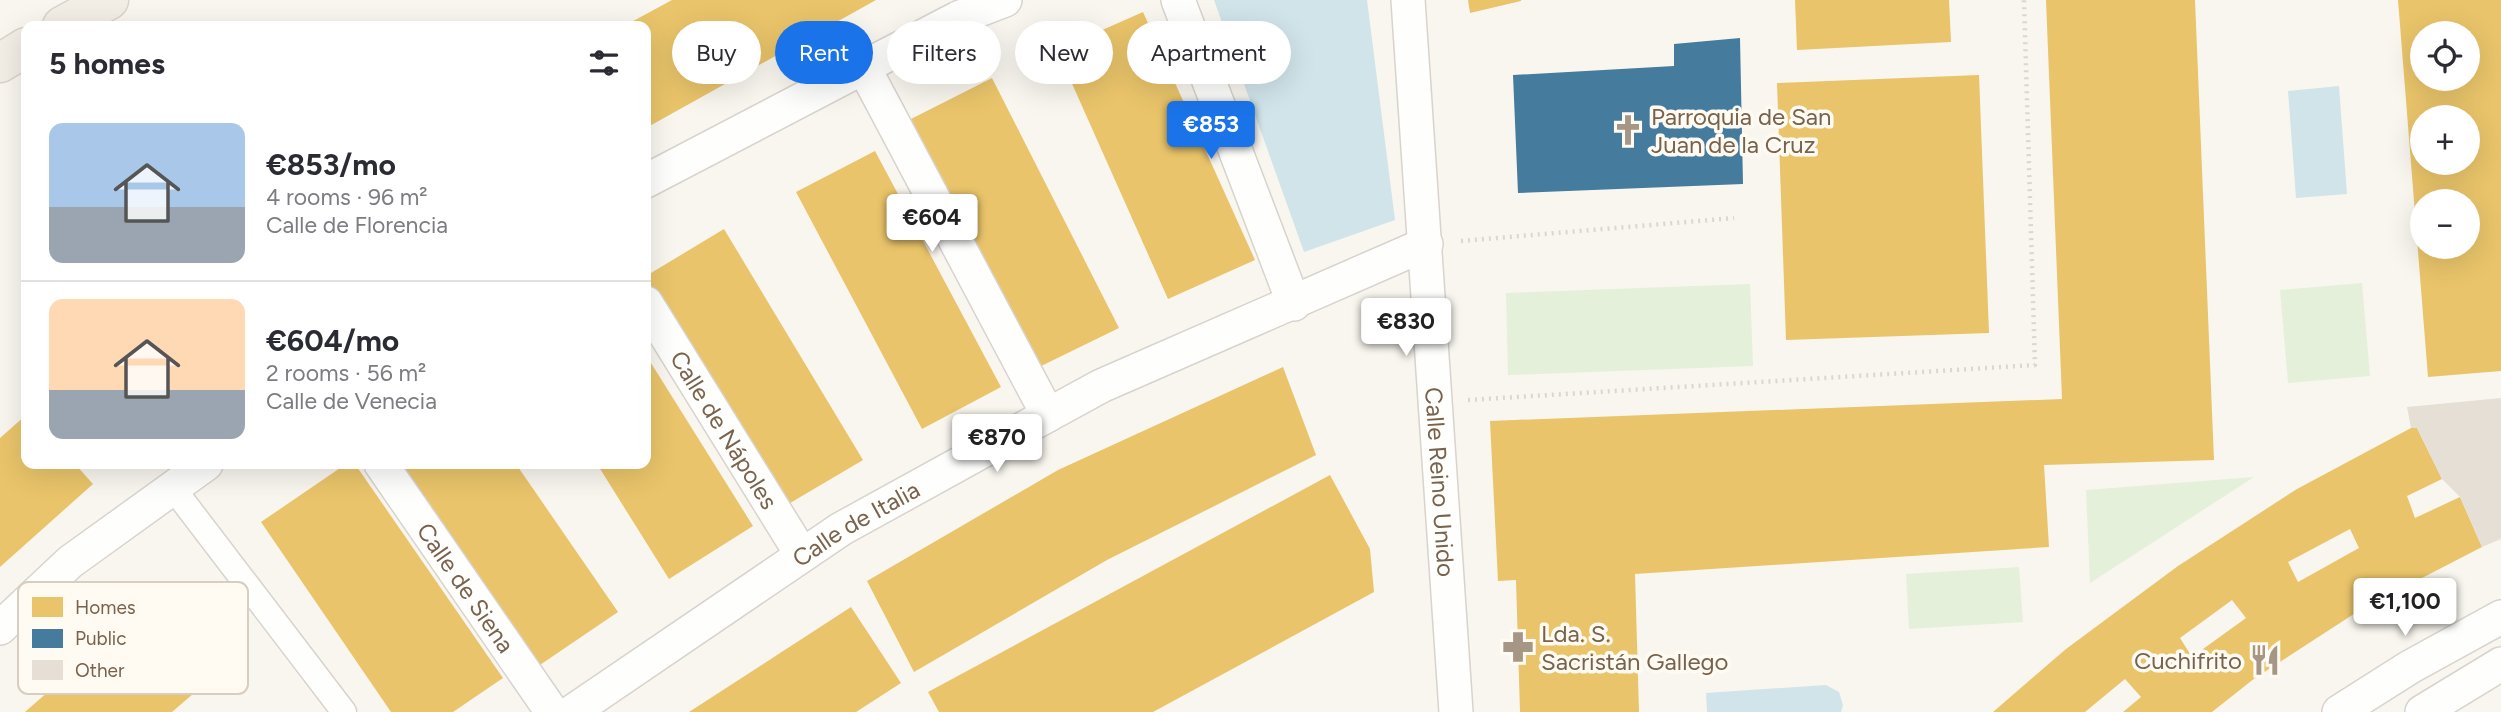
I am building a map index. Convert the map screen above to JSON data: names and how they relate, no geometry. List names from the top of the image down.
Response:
{
  "streets": {
    "street": [
      "Calle de Nápoles",
      "Calle Reino Unido",
      "Calle de Italia",
      "Calle de Siena"
    ]
  },
  "crossings": [
    ["Calle de Nápoles", "Calle de Italia"],
    ["Calle Reino Unido", "Calle de Italia"]
  ],
  "places": {
    "church": ["Parroquia de San Juan de la Cruz"],
    "pharmacy": ["Lda. S. Sacristán Gallego"],
    "restaurant": ["Cuchifrito"]
  },
  "legend": ["Homes", "Public", "Other"],
  "page": {
    "map_buttons": ["+", "−"],
    "chip": [
      "Buy",
      "Rent",
      "Filters",
      "New",
      "Apartment"
    ],
    "heading": "5 homes",
    "price": [
      "€853",
      "€604",
      "€830",
      "€870",
      "€1,100"
    ],
    "list": [
      {
        "name": "€853/mo",
        "note": "4 rooms · 96 m² · Calle de Florencia"
      },
      {
        "name": "€604/mo",
        "note": "2 rooms · 56 m² · Calle de Venecia"
      }
    ]
  }
}
